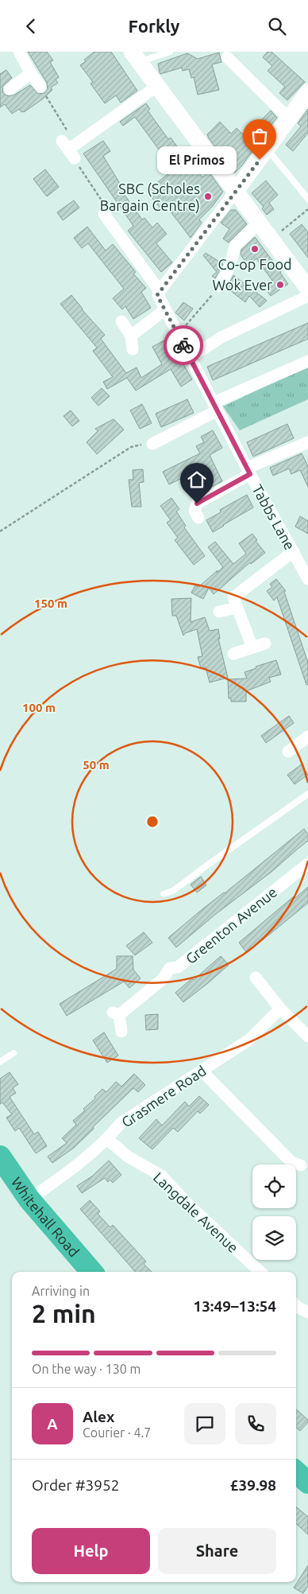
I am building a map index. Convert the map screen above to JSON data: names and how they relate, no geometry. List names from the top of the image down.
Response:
{
  "streets": {
    "highway": ["Whitehall Road"],
    "street": [
      "Tabbs Lane",
      "Greenton Avenue",
      "Grasmere Road",
      "Langdale Avenue"
    ]
  },
  "crossings": [
    ["Grasmere Road", "Langdale Avenue"],
    ["Grasmere Road", "Whitehall Road"]
  ],
  "places": [
    "El Primos",
    "SBC (Scholes Bargain Centre)",
    "Co-op Food",
    "Wok Ever"
  ],
  "page": {
    "header": "Forkly",
    "bubble": "El Primos",
    "heading": ["2 min", "Arriving in", "13:49–13:54"],
    "panel": [
      "Alex",
      "Courier · 4.7",
      "Order #3952",
      "£39.98"
    ],
    "bar": "On the way · 130 m",
    "round": "A",
    "buttons": ["Help", "Share"]
  },
  "rings": ["150 m", "100 m", "50 m"]
}
